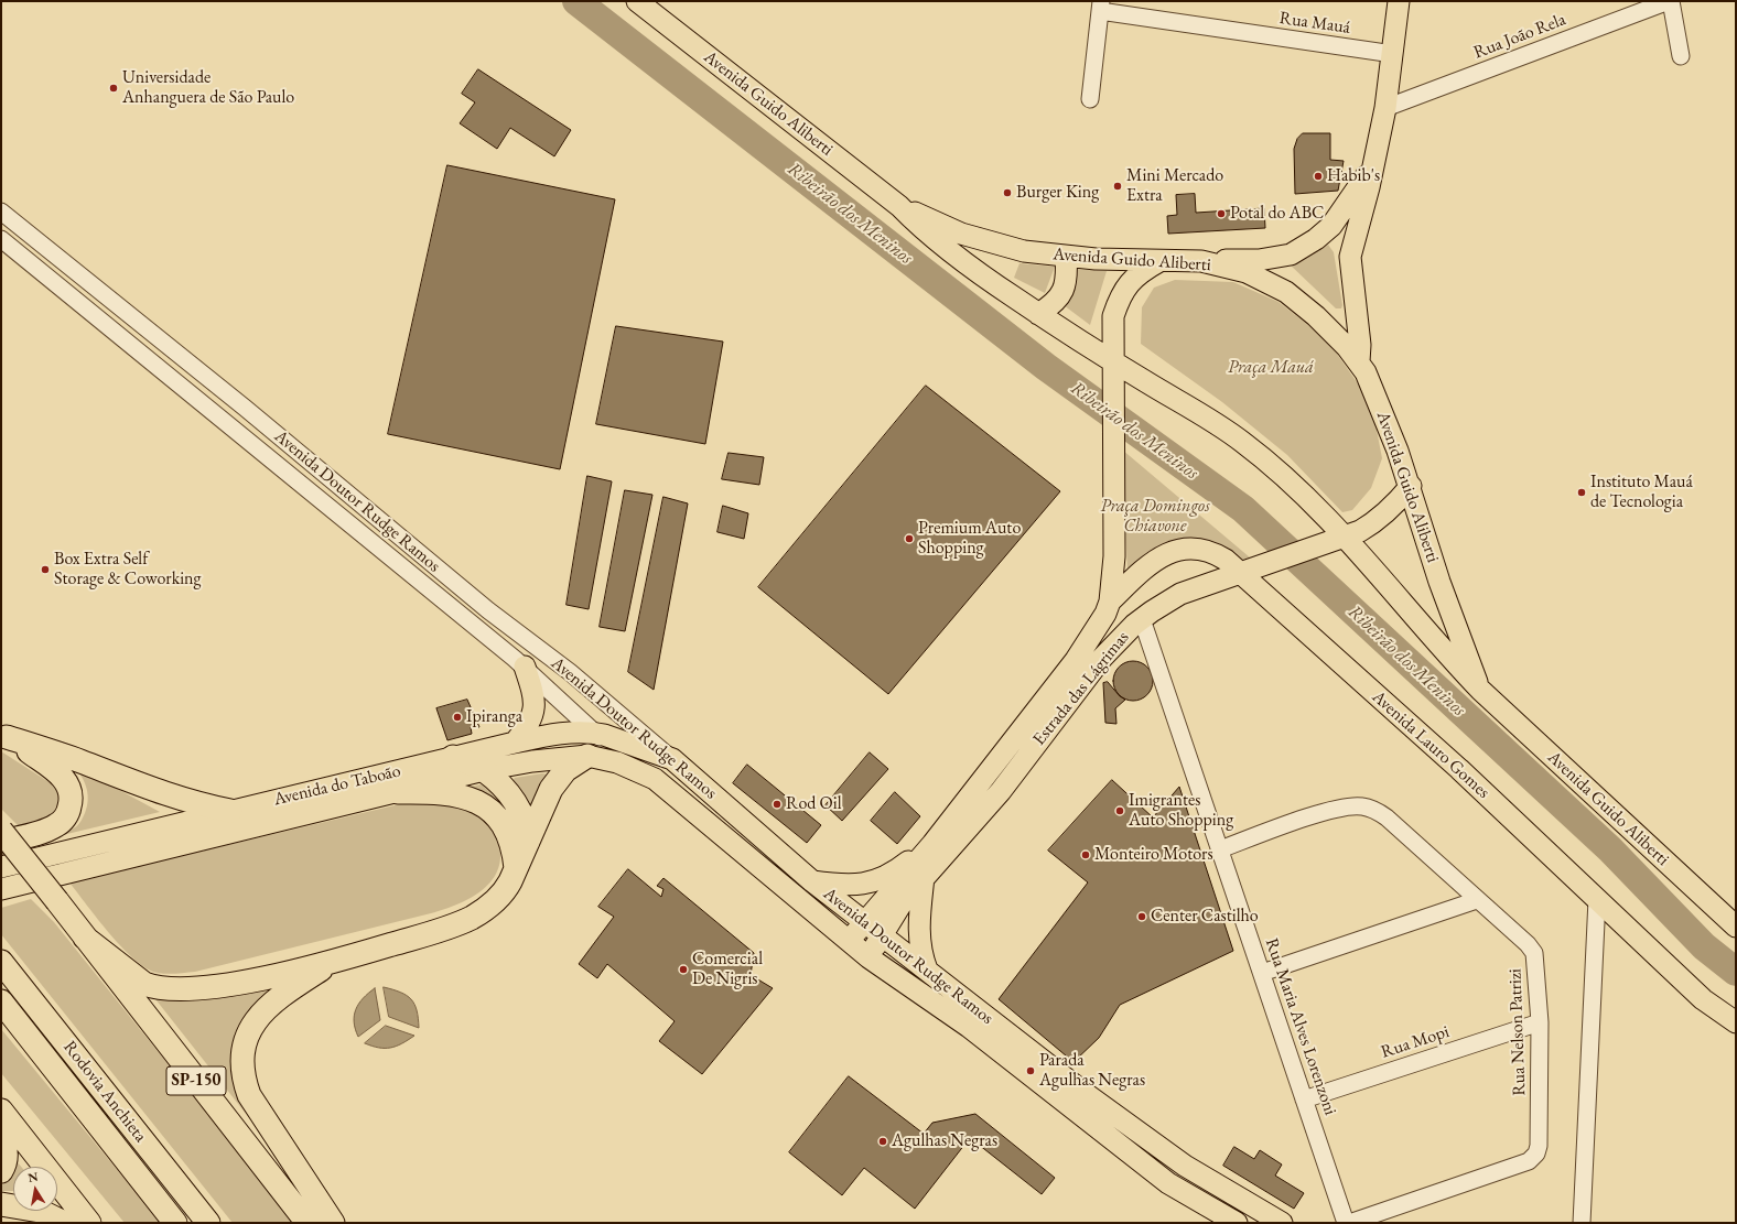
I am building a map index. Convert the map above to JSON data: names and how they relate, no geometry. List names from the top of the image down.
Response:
{
  "streets": {
    "highway": ["SP-150", "Rodovia Anchieta"],
    "main road": [
      "Avenida Guido Aliberti",
      "Avenida Doutor Rudge Ramos",
      "Estrada das Lágrimas",
      "Avenida Lauro Gomes",
      "Avenida do Taboão"
    ],
    "street": [
      "Rua Mauá",
      "Rua João Rela",
      "Rua Maria Alves Lorenzoni",
      "Rua Nelson Patrizi",
      "Rua Mopi"
    ]
  },
  "crossings": [
    ["Avenida Guido Aliberti", "Estrada das Lágrimas"],
    ["Avenida Doutor Rudge Ramos", "Estrada das Lágrimas"],
    ["Avenida Doutor Rudge Ramos", "Avenida do Taboão"],
    ["Estrada das Lágrimas", "Avenida Lauro Gomes"],
    ["Estrada das Lágrimas", "Rua Maria Alves Lorenzoni"],
    ["Rua Maria Alves Lorenzoni", "Rua Nelson Patrizi"],
    ["Rua Maria Alves Lorenzoni", "Rua Mopi"],
    ["Rua Nelson Patrizi", "Rua Mopi"]
  ],
  "water": ["Ribeirão dos Meninos"],
  "parks": ["Praça Mauá", "Praça Domingos Chiavone"],
  "places": [
    "Universidade Anhanguera de São Paulo",
    "Habib's",
    "Mini Mercado Extra",
    "Burger King",
    "Potal do ABC",
    "Instituto Mauá de Tecnologia",
    "Premium Auto Shopping",
    "Box Extra Self Storage & Coworking",
    "Ipiranga",
    "Rod Oil",
    "Imigrantes Auto Shopping",
    "Monteiro Motors",
    "Center Castilho",
    "Comercial De Nigris",
    "Parada Agulhas Negras",
    "Agulhas Negras"
  ],
  "north": "top"
}
